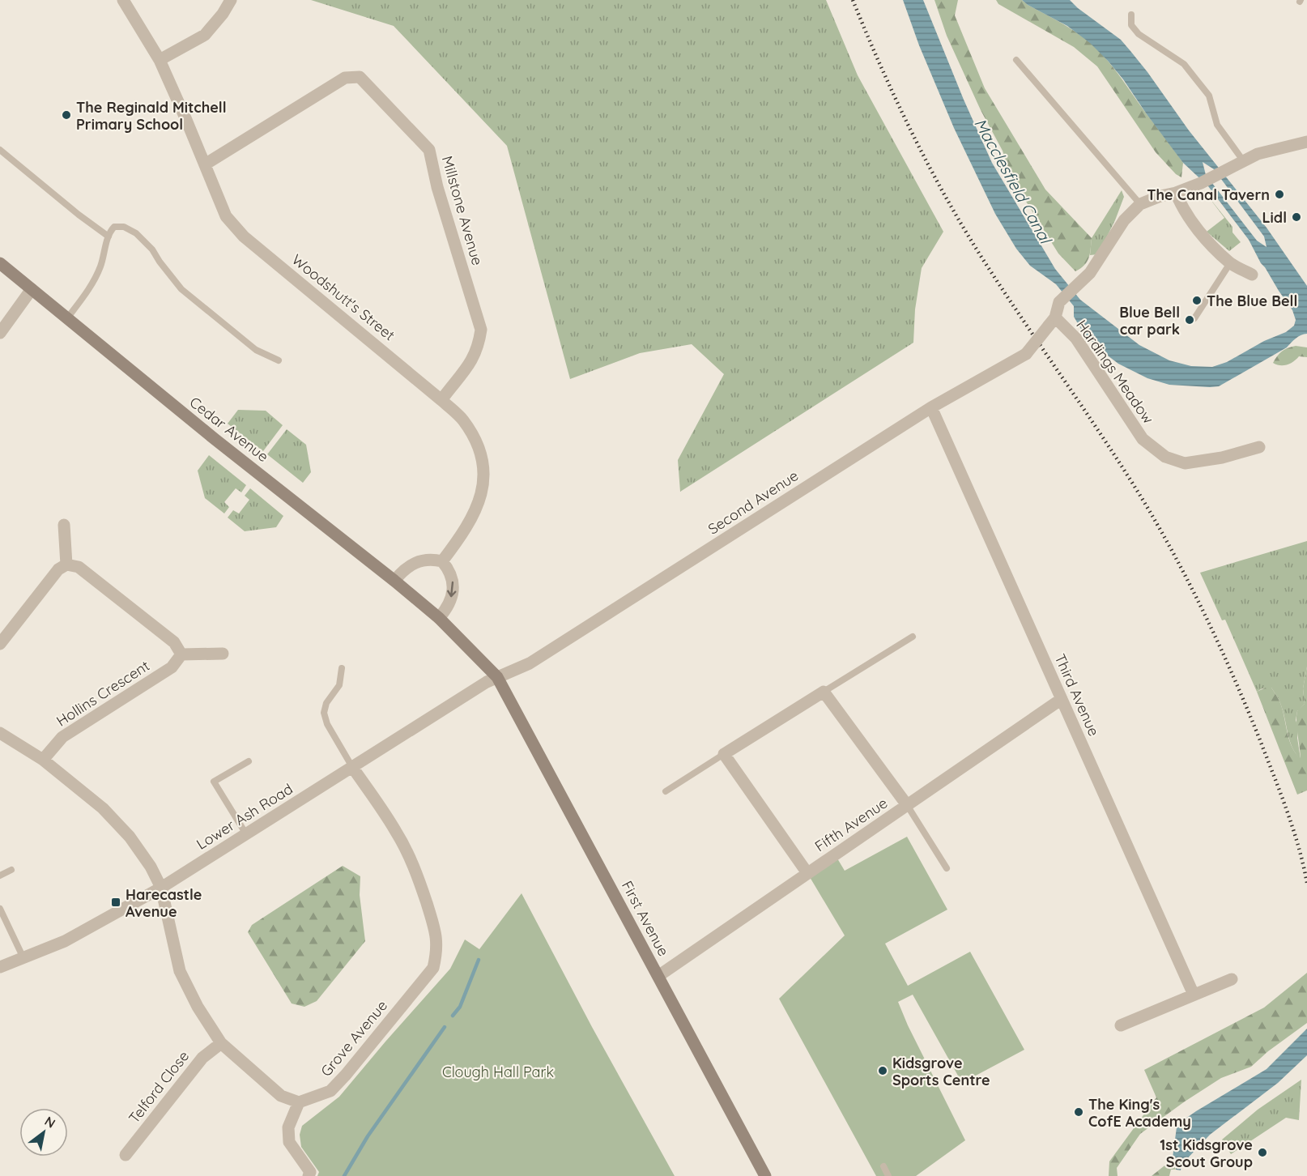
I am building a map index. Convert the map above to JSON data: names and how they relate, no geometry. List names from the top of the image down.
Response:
{
  "streets": {
    "main road": ["Cedar Avenue", "First Avenue"],
    "street": [
      "Millstone Avenue",
      "Woodshutt's Street",
      "Hardings Meadow",
      "Second Avenue",
      "Hollins Crescent",
      "Third Avenue",
      "Lower Ash Road",
      "Fifth Avenue",
      "Grove Avenue",
      "Telford Close"
    ]
  },
  "crossings": [
    ["Millstone Avenue", "Woodshutt's Street"],
    ["Hardings Meadow", "Second Avenue"],
    ["Cedar Avenue", "Second Avenue"],
    ["Cedar Avenue", "Lower Ash Road"],
    ["Cedar Avenue", "First Avenue"],
    ["Second Avenue", "Third Avenue"],
    ["Second Avenue", "Lower Ash Road"],
    ["Second Avenue", "First Avenue"],
    ["Third Avenue", "Fifth Avenue"],
    ["Lower Ash Road", "First Avenue"],
    ["Lower Ash Road", "Grove Avenue"],
    ["Fifth Avenue", "First Avenue"]
  ],
  "water": ["Macclesfield Canal"],
  "parks": ["Clough Hall Park"],
  "places": {
    "other": [
      "The Reginald Mitchell Primary School",
      "The Canal Tavern",
      "Lidl",
      "The Blue Bell",
      "Blue Bell car park",
      "Kidsgrove Sports Centre",
      "The King's CofE Academy",
      "1st Kidsgrove Scout Group"
    ],
    "transit": ["Harecastle Avenue"]
  },
  "north": "top right"
}
